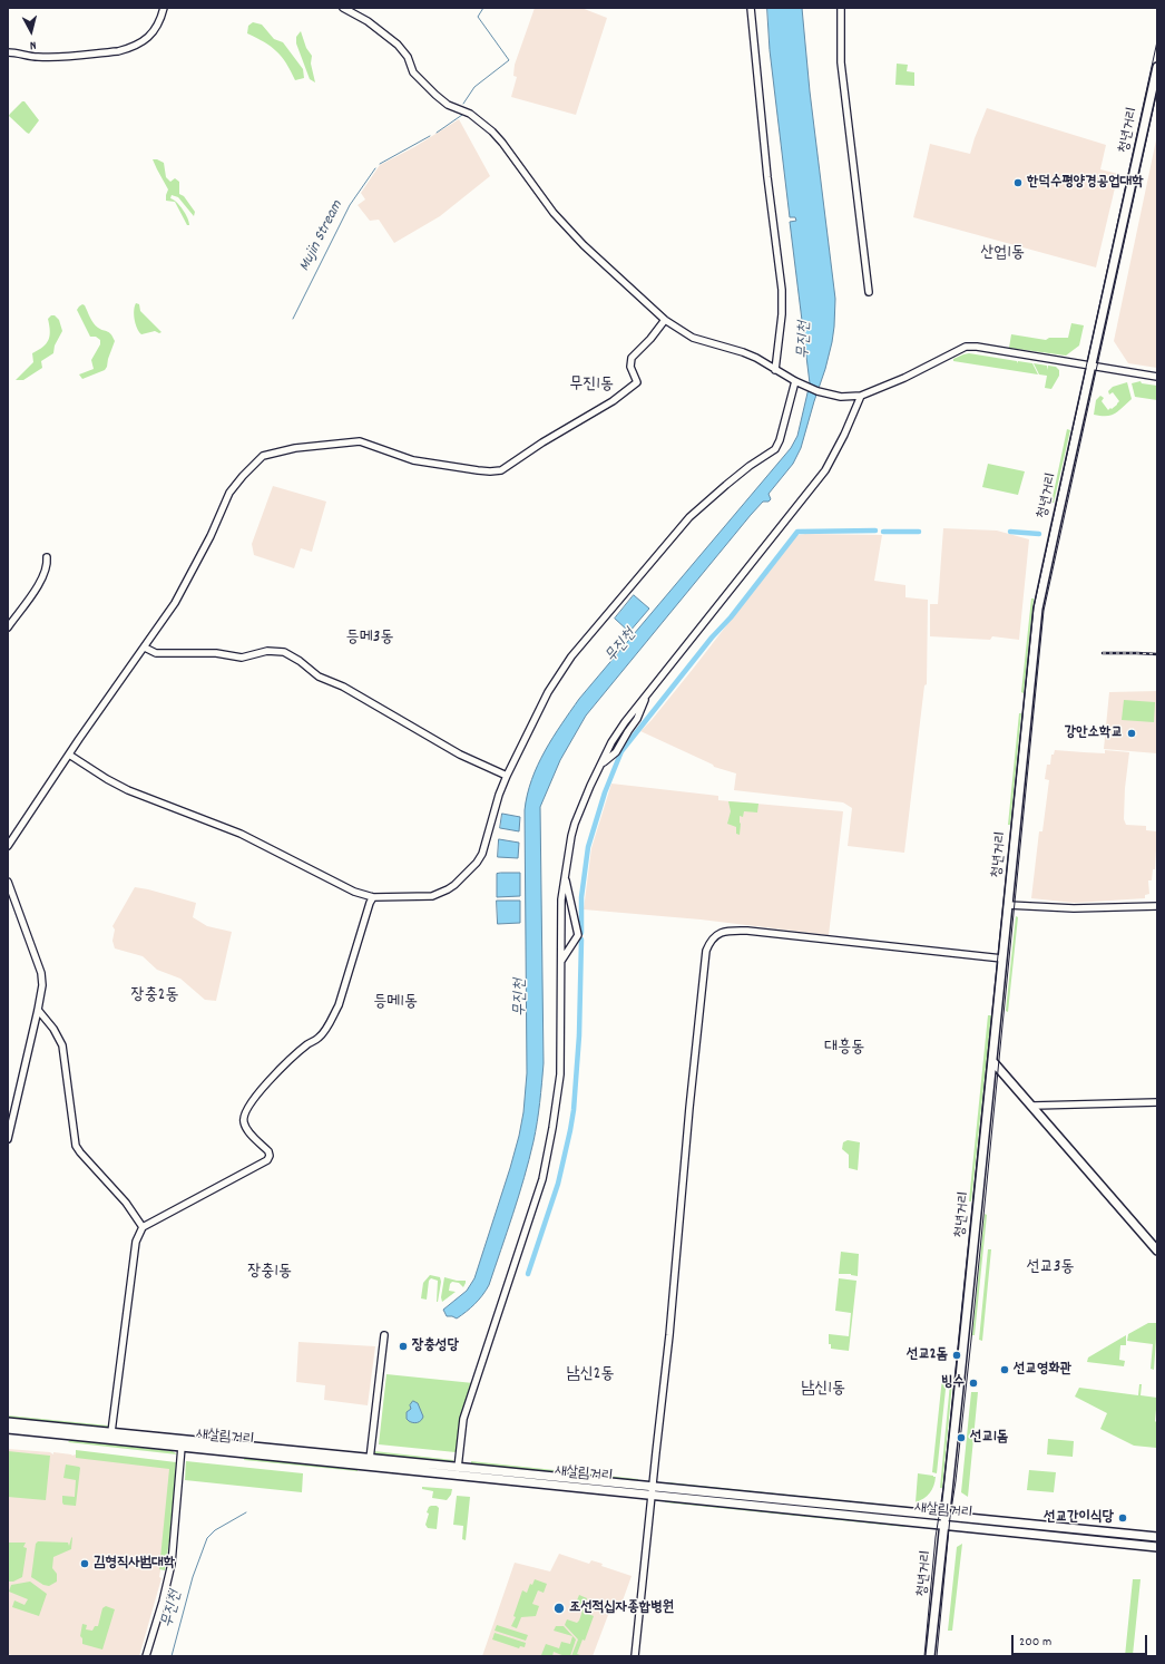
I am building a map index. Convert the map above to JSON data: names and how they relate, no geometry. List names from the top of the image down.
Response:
{
  "streets": {
    "main road": ["청년거리", "새살림거리"]
  },
  "crossings": [
    ["청년거리", "새살림거리"]
  ],
  "districts": [
    "산업1동",
    "무진1동",
    "등메3동",
    "장충2동",
    "등메1동",
    "대흥동",
    "선교3동",
    "장충1동",
    "남신2동",
    "남신1동"
  ],
  "water": ["Mujin Stream", "무진천"],
  "places": [
    "한덕수평양경공업대학",
    "강안소학교",
    "장충성당",
    "선교2돔",
    "선교영화관",
    "빙수",
    "선교1돔",
    "선교간이식당",
    "김형직사범대학",
    "조선적십자종합병원"
  ],
  "scale_bar": "200 m",
  "north": "bottom"
}
